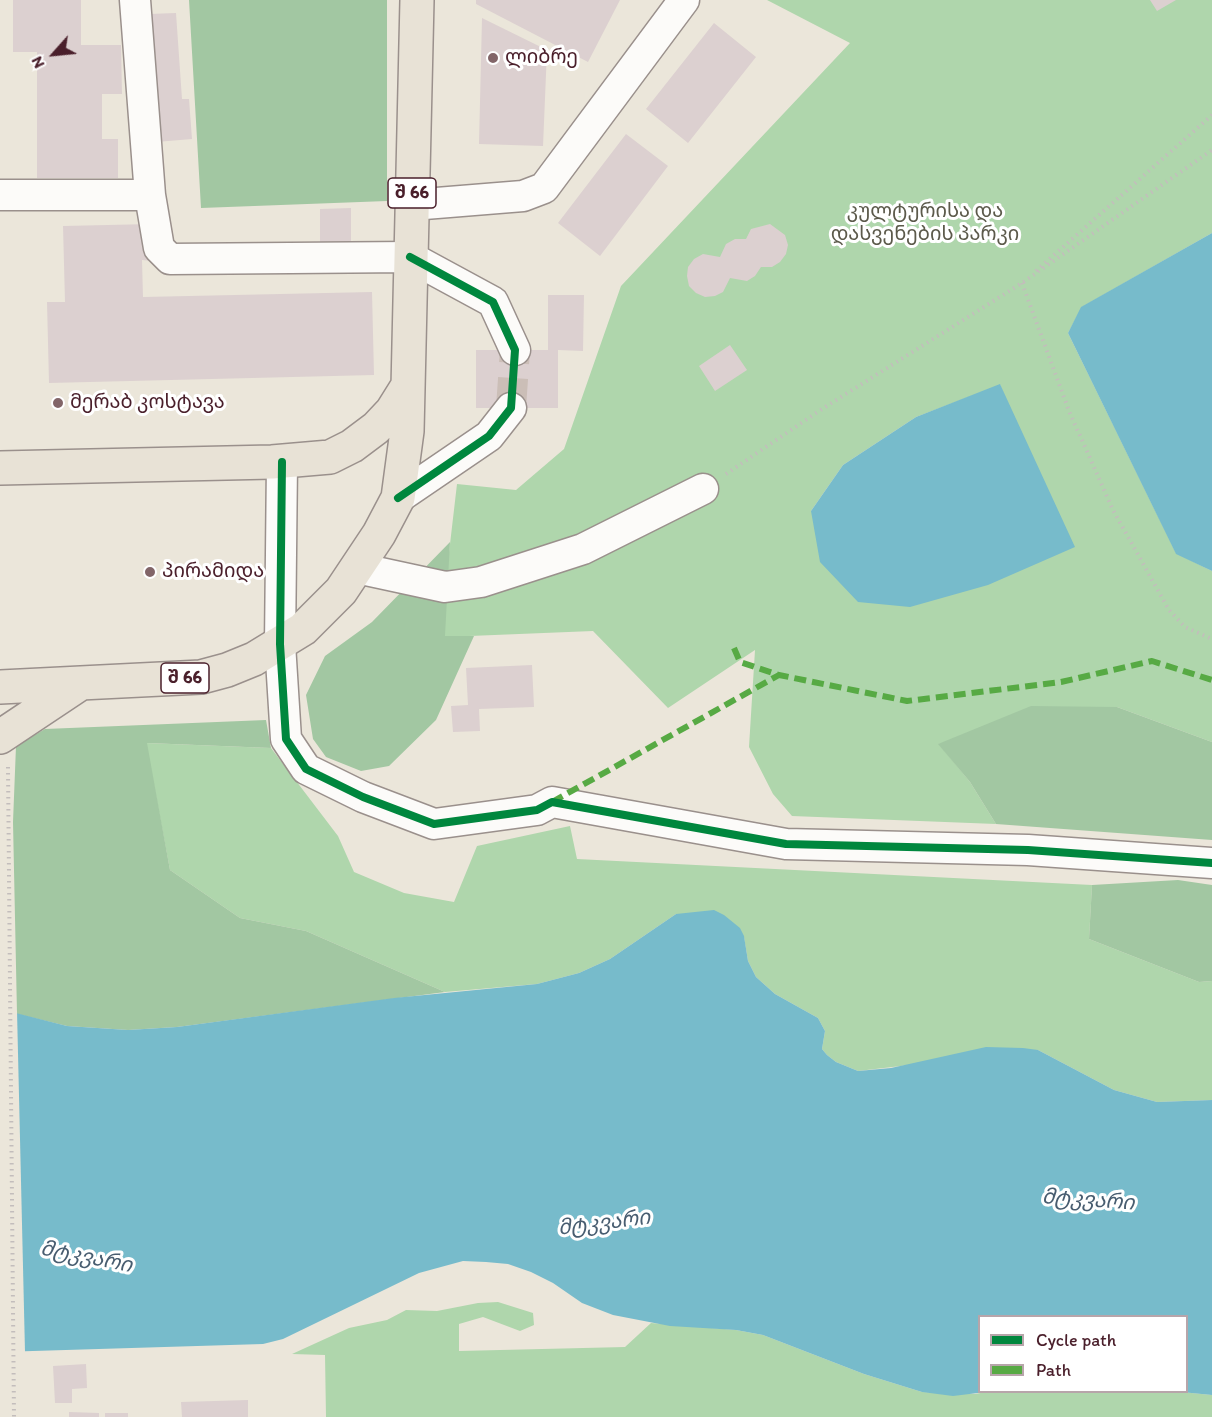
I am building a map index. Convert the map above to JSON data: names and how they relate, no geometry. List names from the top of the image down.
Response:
{
  "streets": {
    "main road": ["შ 66"]
  },
  "water": ["მტკვარი"],
  "parks": ["კულტურისა და დასვენების პარკი"],
  "places": ["ლიბრე", "მერაბ კოსტავა", "პირამიდა"],
  "legend": ["Cycle path", "Path"],
  "north": "bottom left"
}
